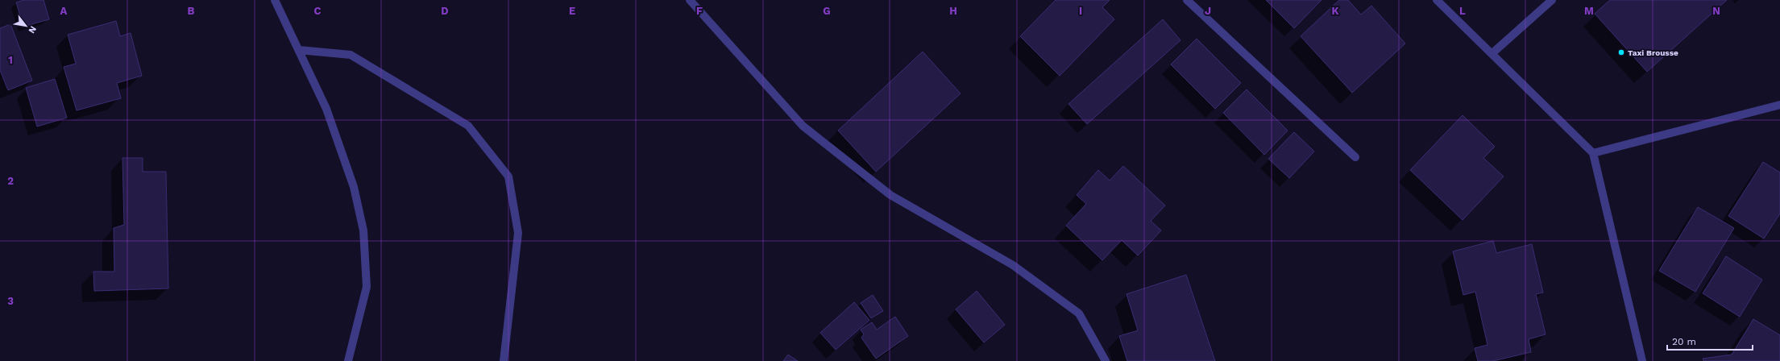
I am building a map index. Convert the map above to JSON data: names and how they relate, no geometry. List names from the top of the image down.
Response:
{
  "places": ["Taxi Brousse"],
  "scale_bar": "20 m",
  "north": "bottom right",
  "grid": {
    "columns": [
      "A",
      "B",
      "C",
      "D",
      "E",
      "F",
      "G",
      "H",
      "I",
      "J",
      "K",
      "L",
      "M",
      "N"
    ],
    "rows": ["1", "2", "3"]
  }
}
